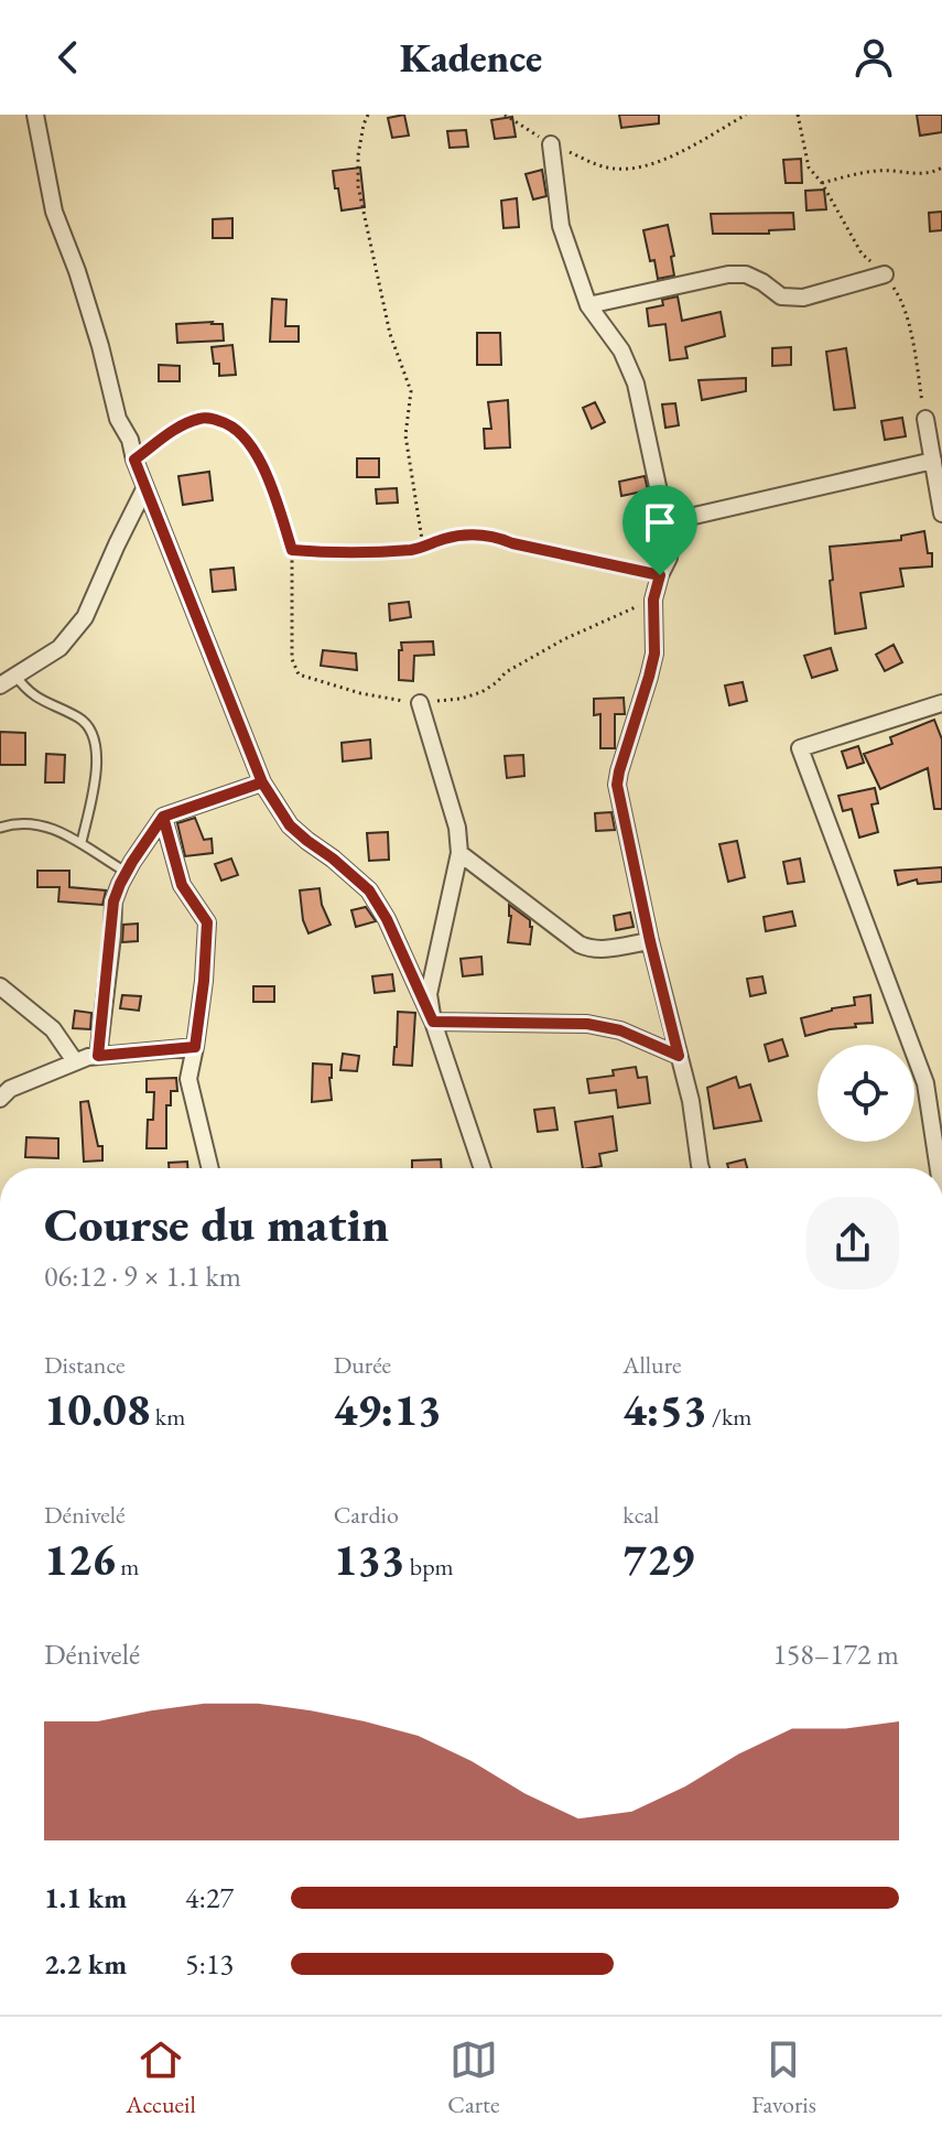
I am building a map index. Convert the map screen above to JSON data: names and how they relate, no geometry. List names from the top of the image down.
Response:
{
  "page": {
    "header": "Kadence",
    "heading": ["Course du matin", "06:12 · 9 × 1.1 km"],
    "stats": [
      ["Distance", "10.08 km"],
      ["Durée", "49:13"],
      ["Allure", "4:53 /km"],
      ["Dénivelé", "126 m"],
      ["Cardio", "133 bpm"],
      ["kcal", "729"]
    ],
    "chart": ["Dénivelé", "158–172 m"],
    "list": [
      {
        "name": "1.1 km",
        "note": "4:27"
      },
      {
        "name": "2.2 km",
        "note": "5:13"
      }
    ],
    "tabs": ["Accueil", "Carte", "Favoris"]
  }
}
